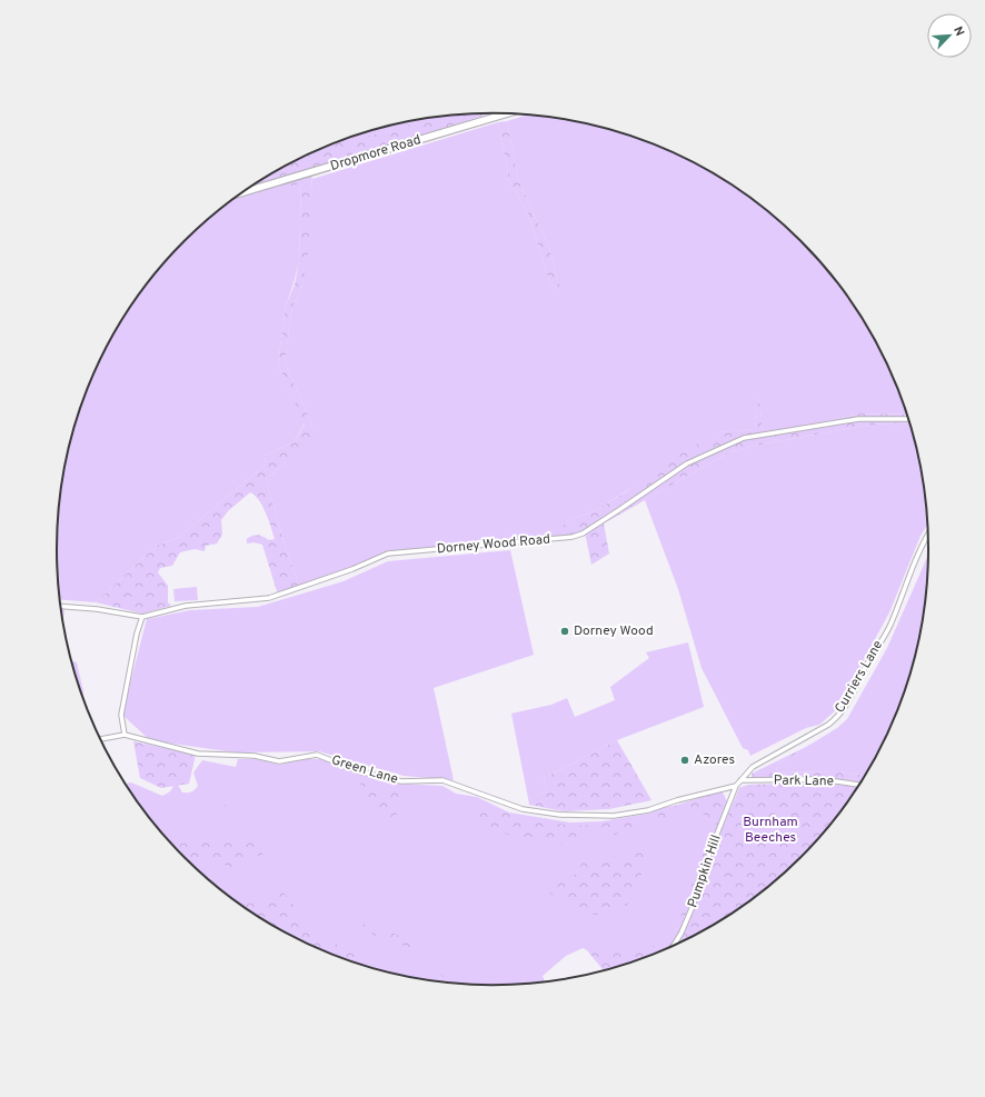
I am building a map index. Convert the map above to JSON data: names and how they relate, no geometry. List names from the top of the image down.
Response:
{
  "streets": {
    "street": [
      "Dropmore Road",
      "Dorney Wood Road",
      "Curriers Lane",
      "Green Lane",
      "Park Lane",
      "Pumpkin Hill"
    ]
  },
  "crossings": [
    ["Curriers Lane", "Green Lane"],
    ["Curriers Lane", "Park Lane"],
    ["Curriers Lane", "Pumpkin Hill"],
    ["Green Lane", "Pumpkin Hill"]
  ],
  "parks": ["Burnham Beeches"],
  "places": ["Dorney Wood", "Azores"],
  "north": "top right"
}
